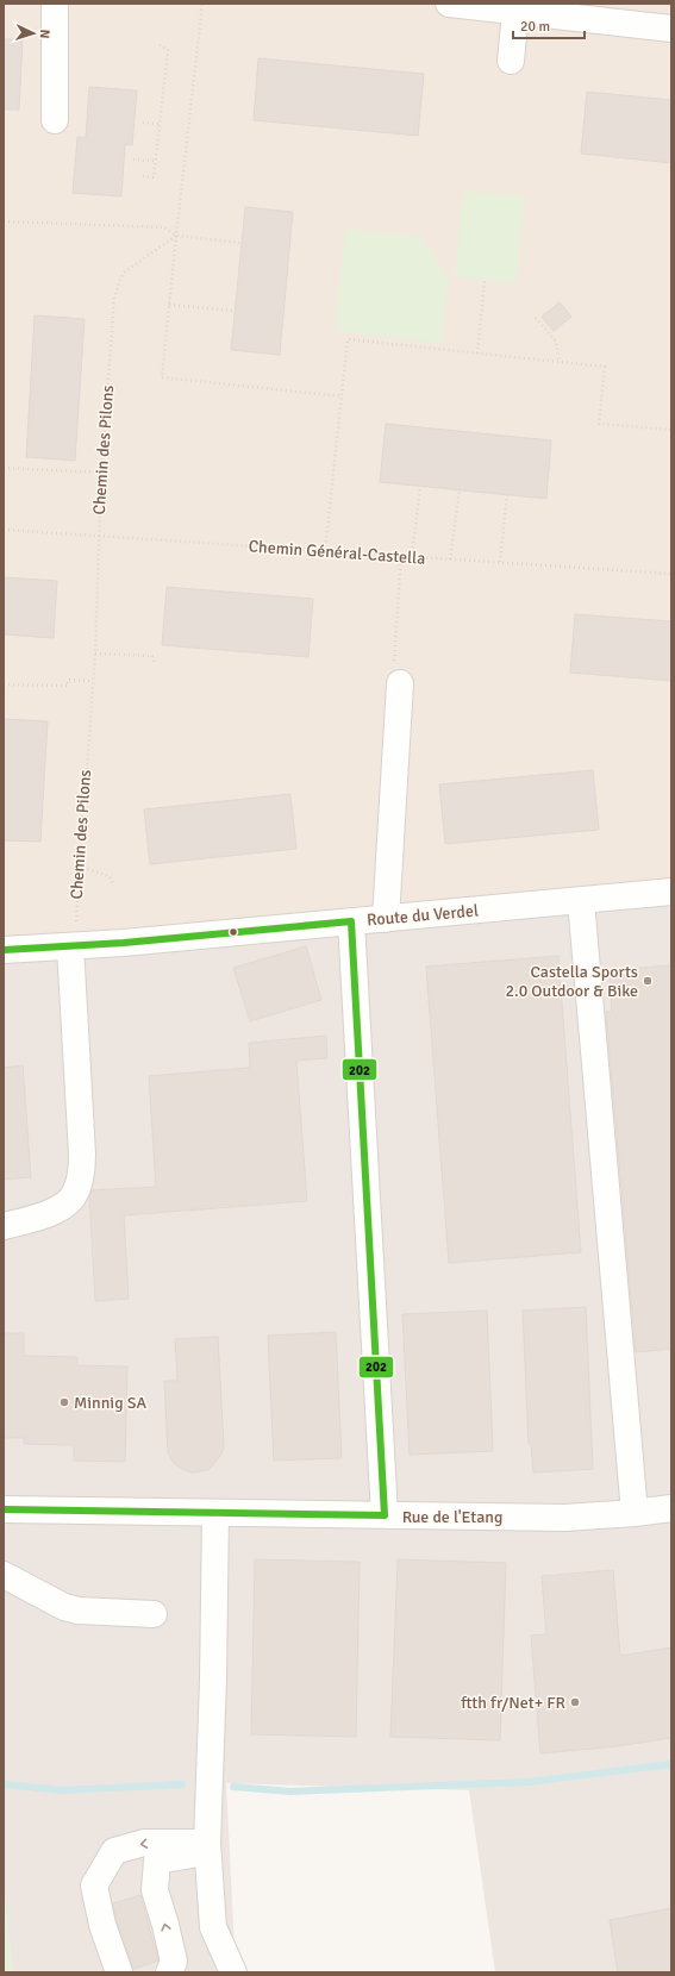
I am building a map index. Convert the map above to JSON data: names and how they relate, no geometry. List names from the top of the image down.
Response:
{
  "streets": {
    "street": ["Route du Verdel", "Rue de l'Etang"],
    "path": ["Chemin des Pilons", "Chemin Général-Castella"]
  },
  "crossings": [
    ["Chemin des Pilons", "Chemin Général-Castella"],
    ["Chemin des Pilons", "Route du Verdel"]
  ],
  "places": ["Castella Sports 2.0 Outdoor & Bike", "Minnig SA", "ftth fr/Net+ FR"],
  "lines": ["transit line 202"],
  "scale_bar": "20 m",
  "north": "right"
}
